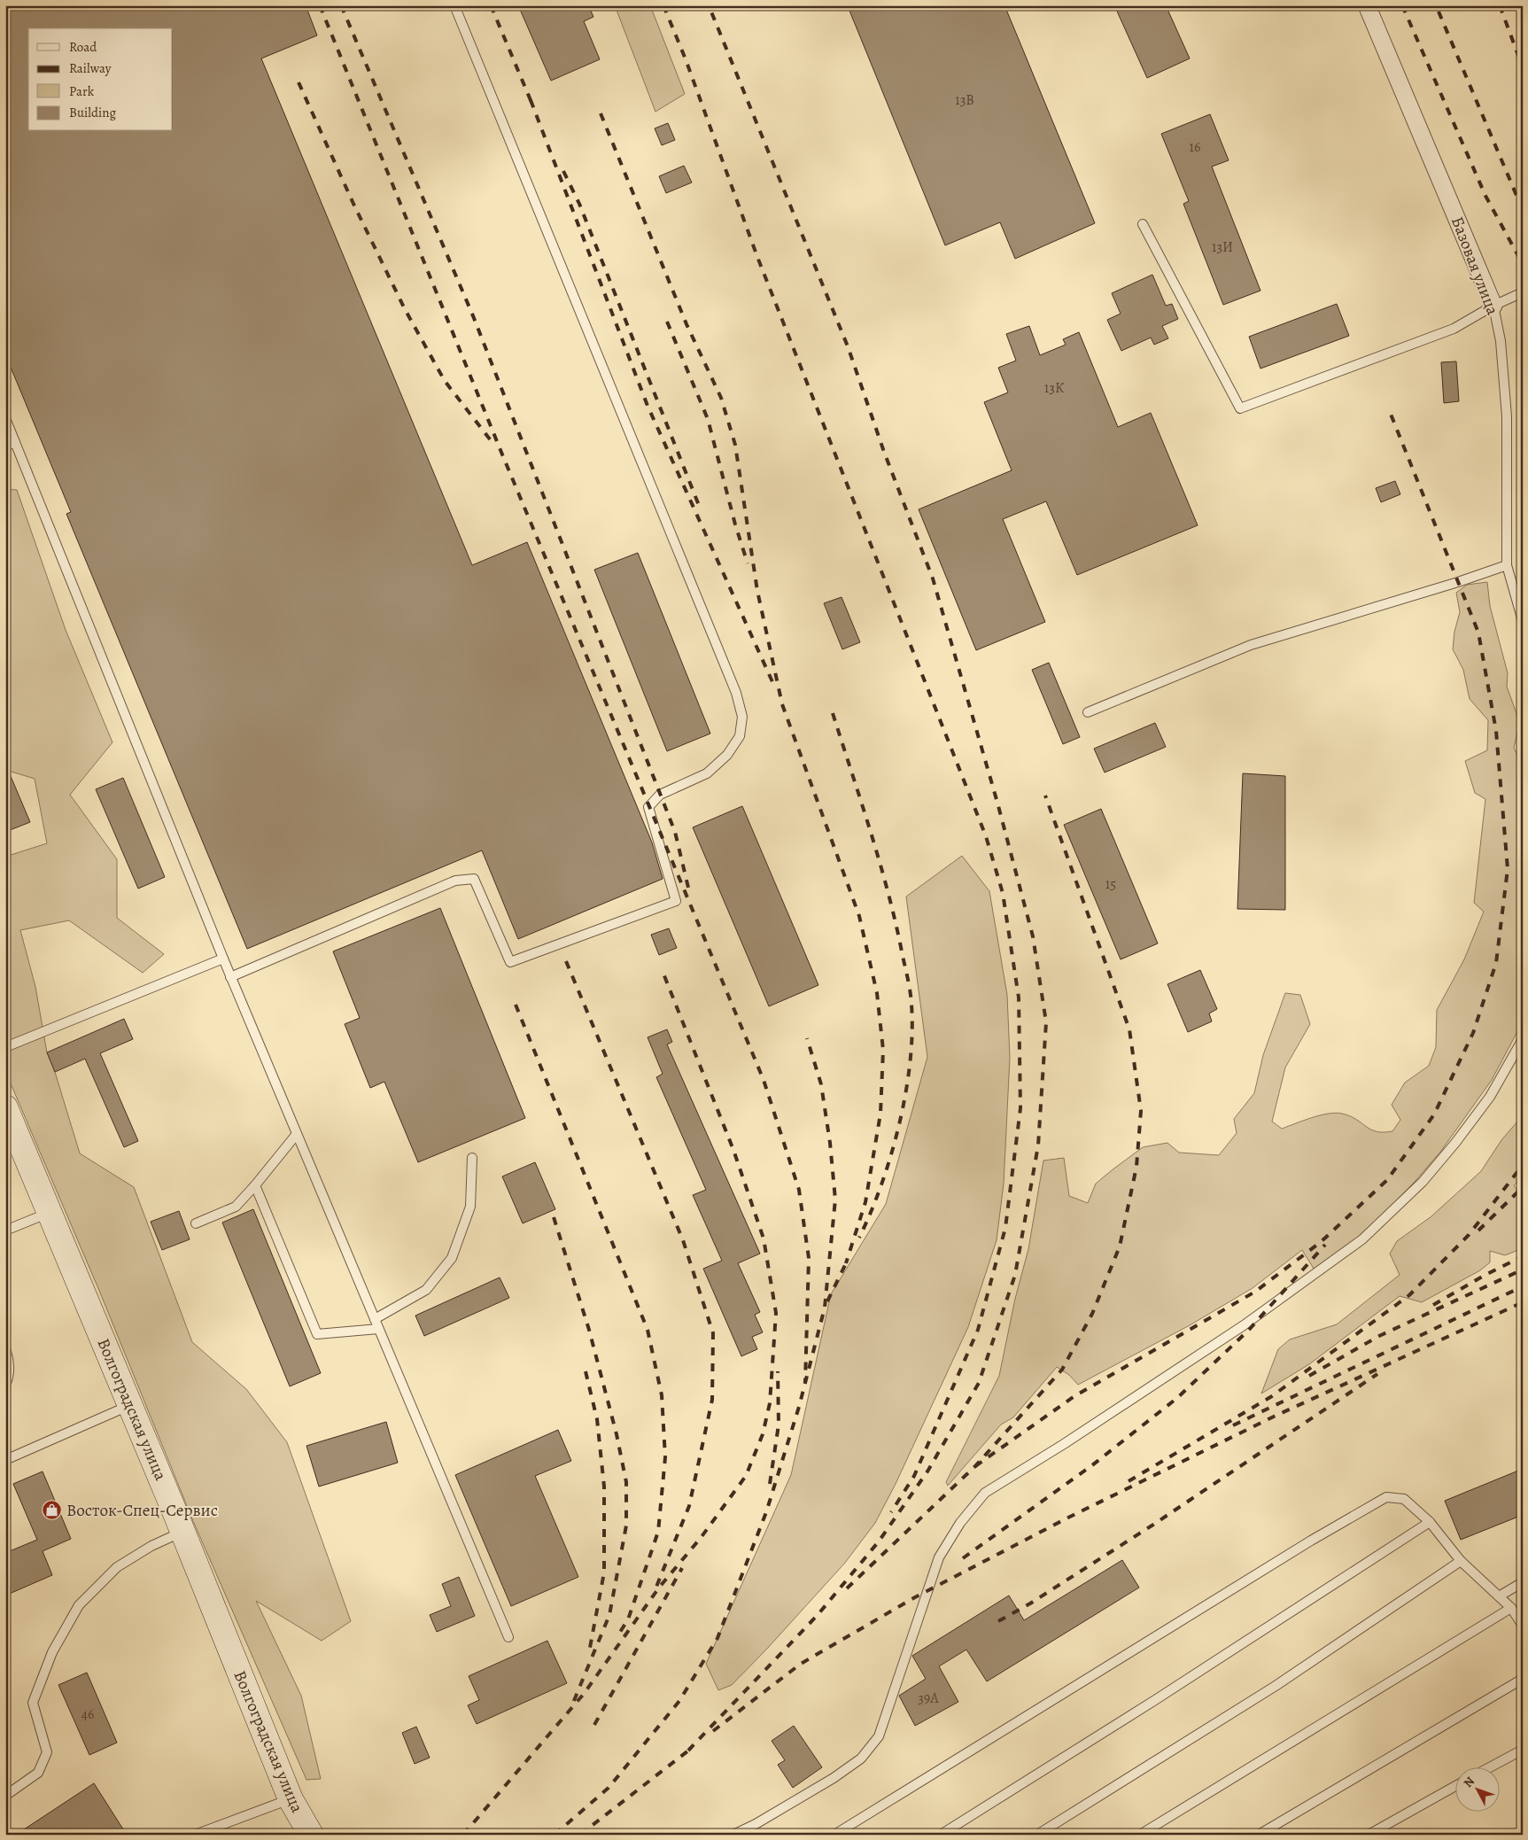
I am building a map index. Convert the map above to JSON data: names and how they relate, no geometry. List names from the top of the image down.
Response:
{
  "streets": {
    "main road": ["Волгоградская улица"],
    "street": ["Базовая улица"]
  },
  "places": {
    "shop": ["Восток-Спец-Сервис"]
  },
  "house_numbers": [
    "13В",
    "16",
    "13И",
    "13К",
    "15",
    "39А",
    "46"
  ],
  "legend": [
    "Road",
    "Railway",
    "Park",
    "Building"
  ],
  "north": "top left"
}
